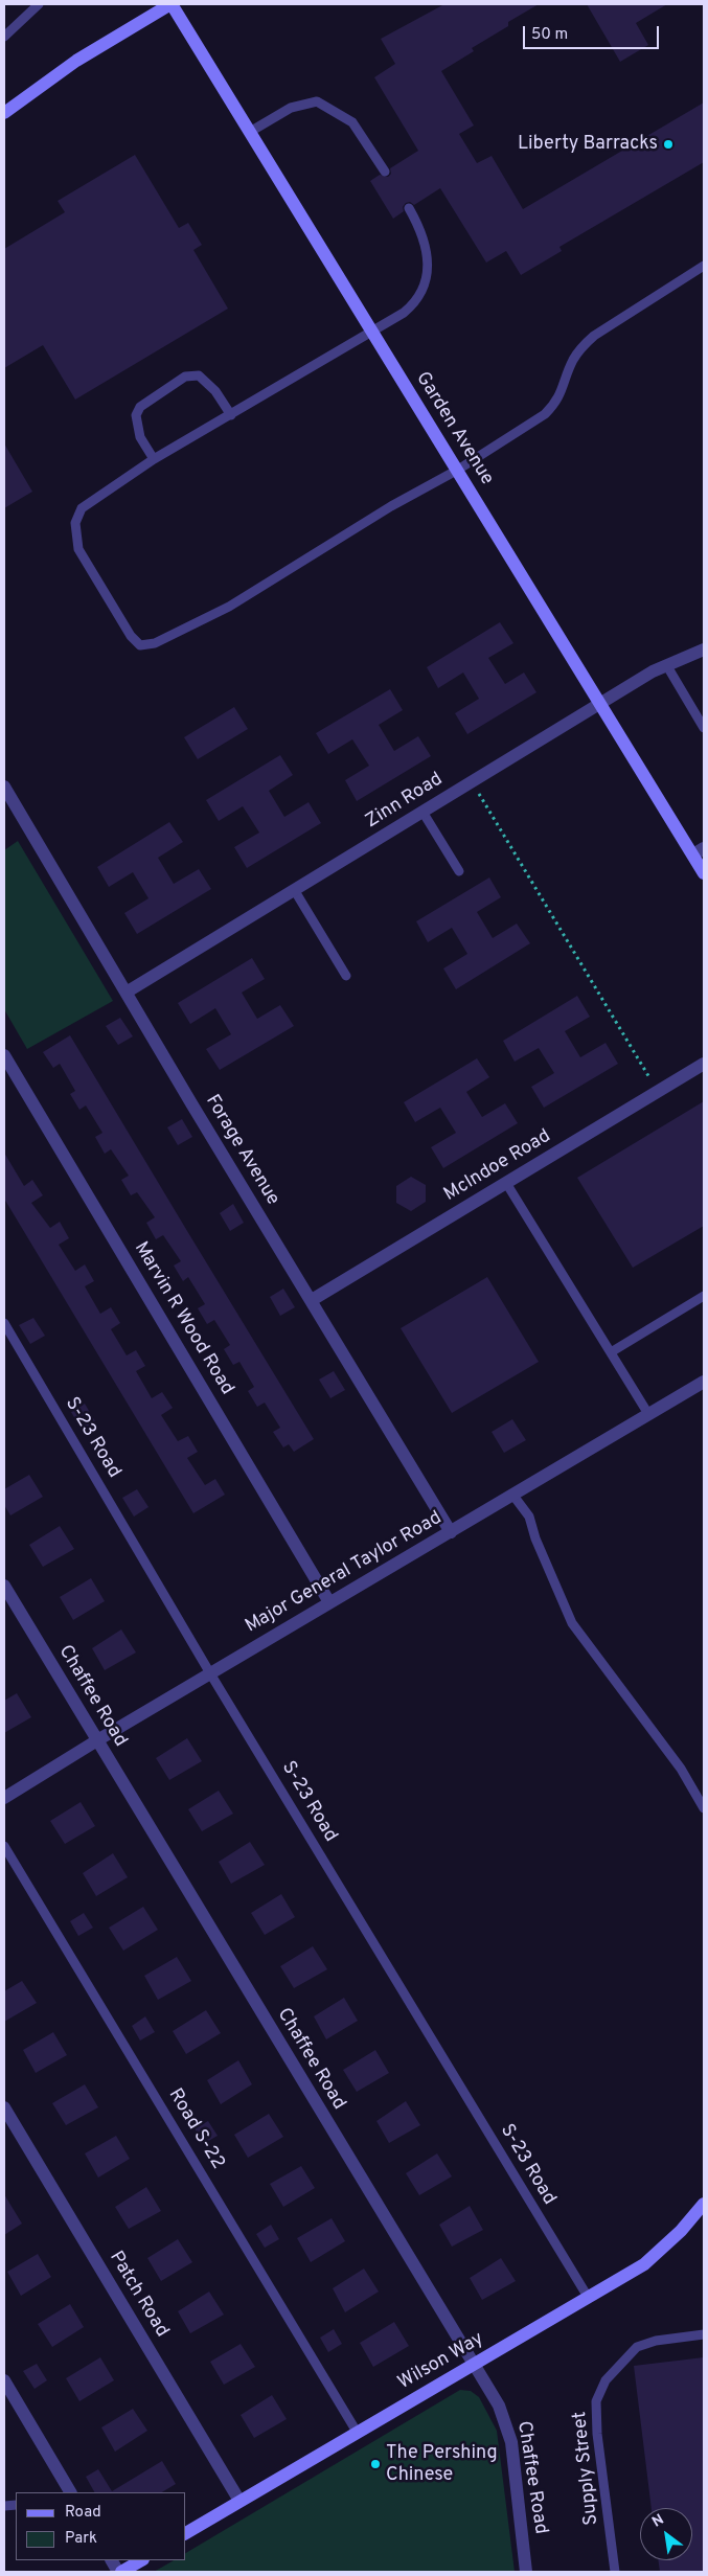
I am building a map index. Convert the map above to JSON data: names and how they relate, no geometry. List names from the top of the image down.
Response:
{
  "streets": {
    "street": [
      "Garden Avenue",
      "Zinn Road",
      "Forage Avenue",
      "McIndoe Road",
      "Marvin R Wood Road",
      "Major General Taylor Road",
      "Chaffee Road",
      "Patch Road",
      "Wilson Way"
    ],
    "lane": ["S-23 Road", "Road S-22", "Supply Street"]
  },
  "crossings": [
    ["Garden Avenue", "Zinn Road"],
    ["Zinn Road", "Forage Avenue"],
    ["Forage Avenue", "McIndoe Road"],
    ["Forage Avenue", "Major General Taylor Road"],
    ["Marvin R Wood Road", "Major General Taylor Road"],
    ["S-23 Road", "Major General Taylor Road"],
    ["S-23 Road", "Wilson Way"],
    ["Major General Taylor Road", "Chaffee Road"],
    ["Chaffee Road", "Wilson Way"],
    ["Road S-22", "Wilson Way"],
    ["Patch Road", "Wilson Way"]
  ],
  "places": ["Liberty Barracks", "The Pershing Chinese"],
  "legend": ["Road", "Park"],
  "scale_bar": "50 m",
  "north": "top left"
}
